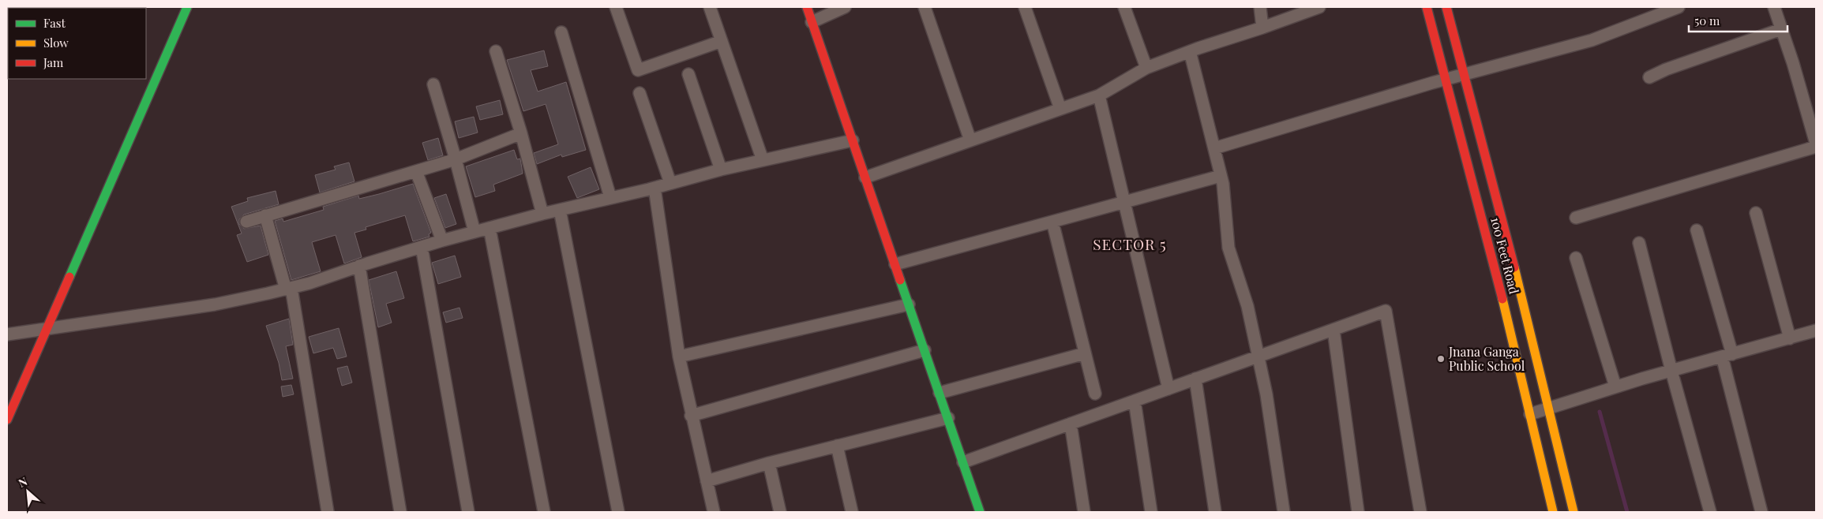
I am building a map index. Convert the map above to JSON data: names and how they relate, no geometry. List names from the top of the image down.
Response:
{
  "streets": {
    "main road": ["100 Feet Road"]
  },
  "districts": ["SECTOR 5"],
  "places": ["Jnana Ganga Public School"],
  "legend": ["Fast", "Slow", "Jam"],
  "scale_bar": "50 m",
  "north": "top left"
}
